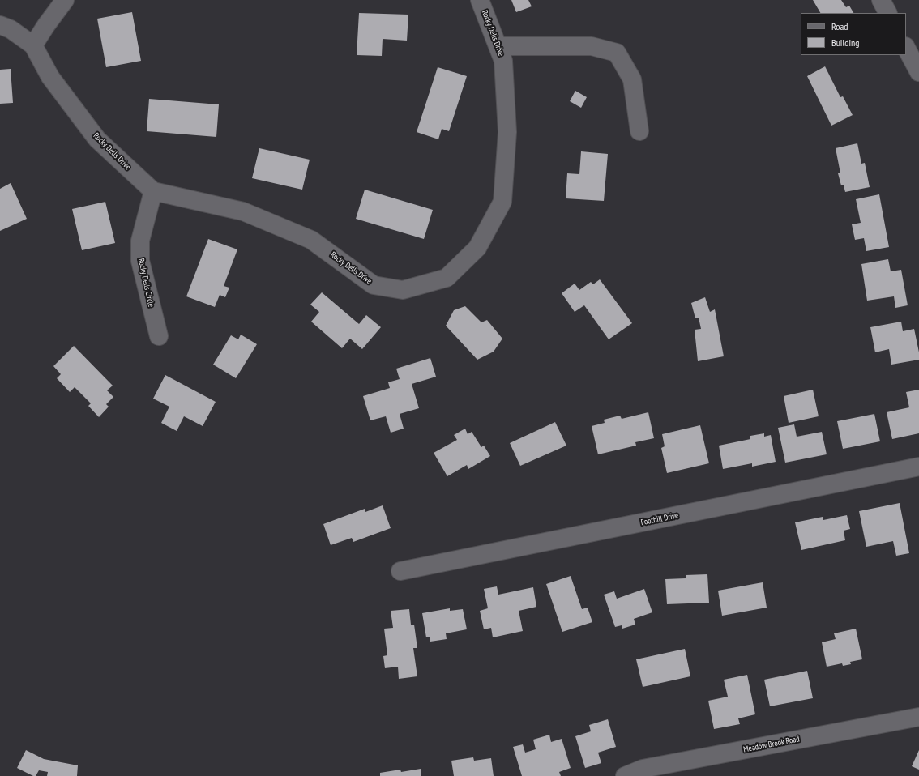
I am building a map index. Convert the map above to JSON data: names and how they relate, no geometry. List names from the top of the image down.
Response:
{
  "streets": {
    "street": [
      "Rocky Dells Drive",
      "Rocky Dells Circle",
      "Foothill Drive",
      "Meadow Brook Road"
    ]
  },
  "crossings": [
    ["Rocky Dells Drive", "Rocky Dells Circle"]
  ],
  "legend": ["Road", "Building"]
}
